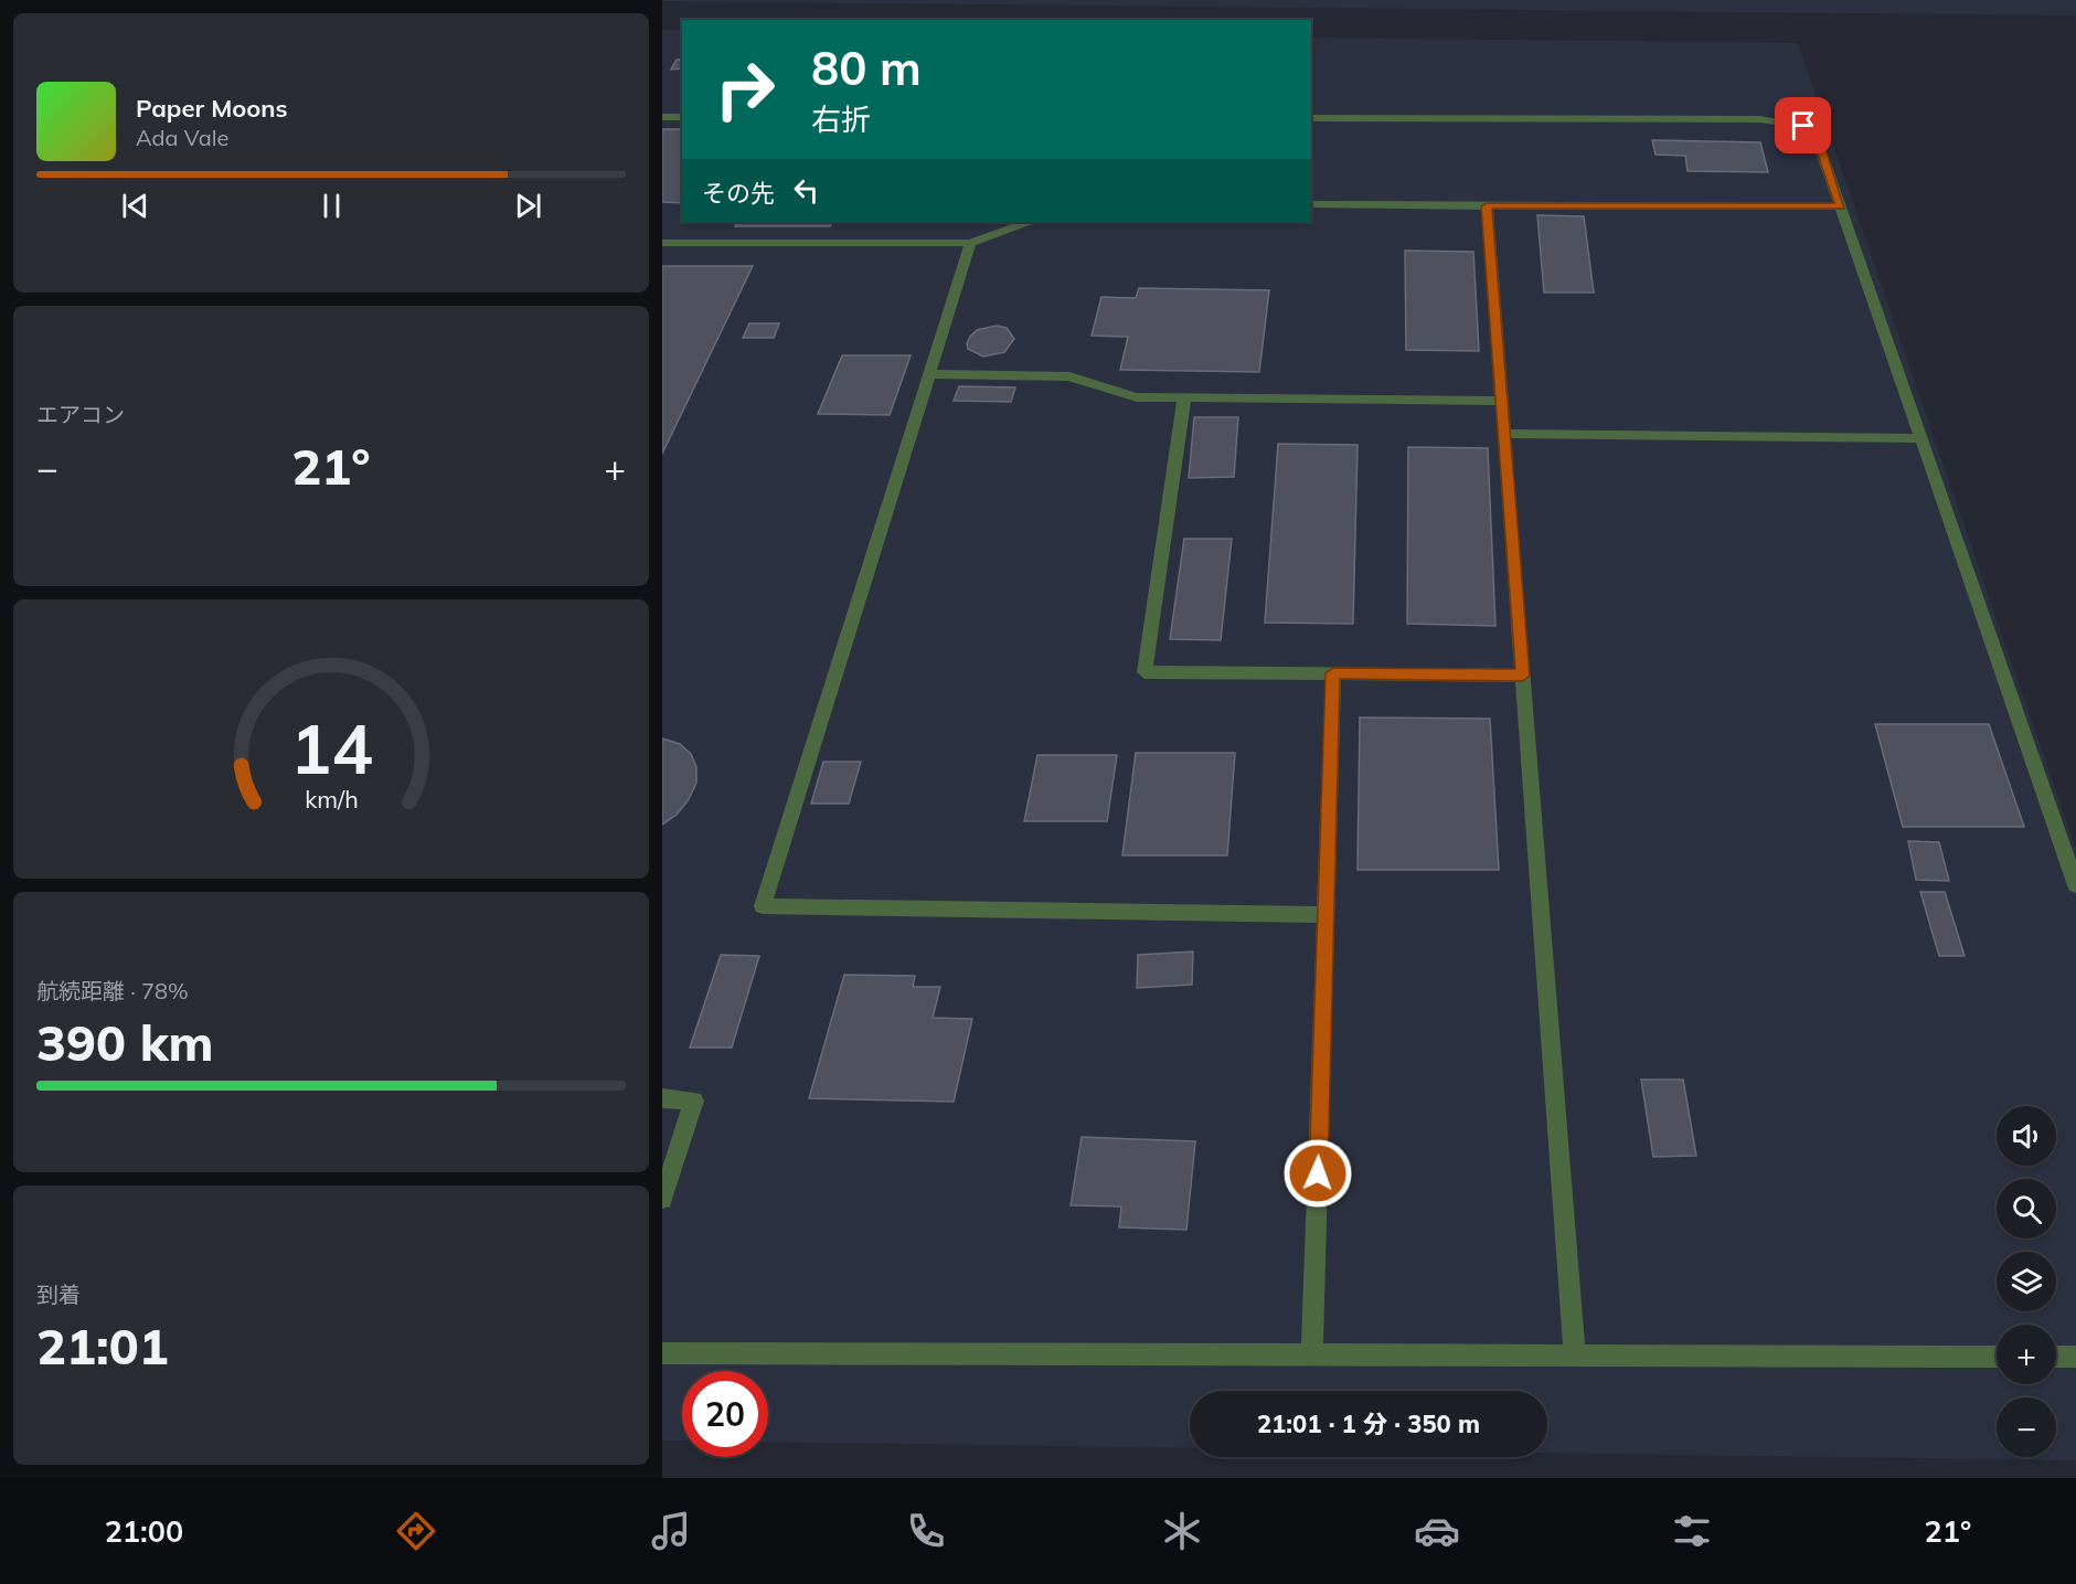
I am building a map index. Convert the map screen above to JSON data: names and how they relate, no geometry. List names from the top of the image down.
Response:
{
  "page": {
    "turn": ["80 m", "右折"],
    "song": ["Paper Moons", "Ada Vale"],
    "then": "その先",
    "tile": [
      "エアコン",
      ["航続距離 · 78%", "390 km"],
      ["到着", "21:01"]
    ],
    "heat": ["−", "21°", "+"],
    "map_buttons": ["+", "−"],
    "limit": "20",
    "trip": "21:01 · 1 分 · 350 m",
    "tabs": ["21:00", "21°"],
    "gauge": ["14", "km/h"]
  }
}
